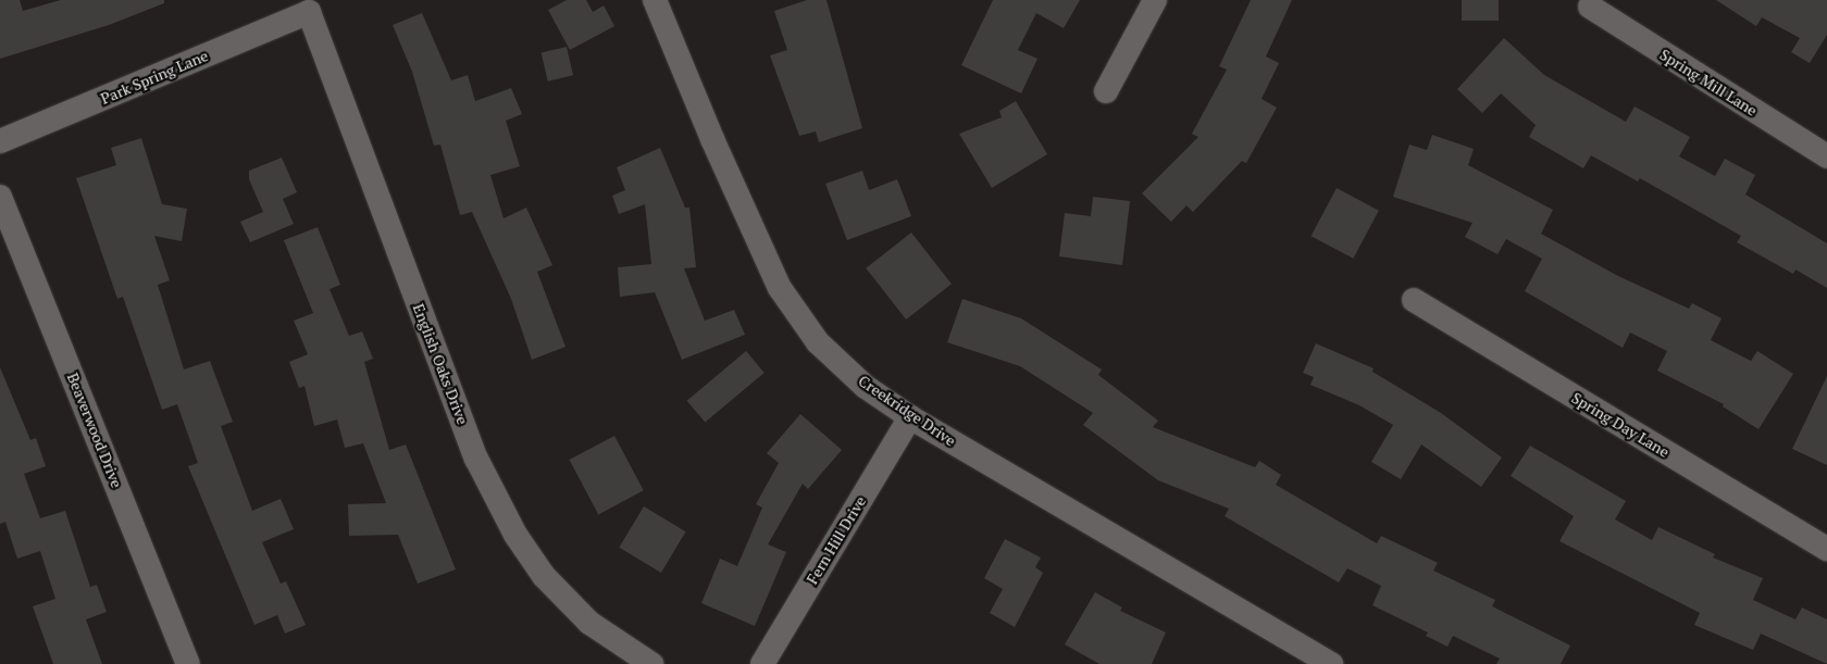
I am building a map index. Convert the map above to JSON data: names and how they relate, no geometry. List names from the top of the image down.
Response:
{
  "streets": {
    "street": [
      "Park Spring Lane",
      "Spring Mill Lane",
      "English Oaks Drive",
      "Creekridge Drive",
      "Spring Day Lane",
      "Beaverwood Drive",
      "Fern Hill Drive"
    ]
  },
  "crossings": [
    ["Park Spring Lane", "English Oaks Drive"],
    ["Creekridge Drive", "Fern Hill Drive"]
  ]
}
